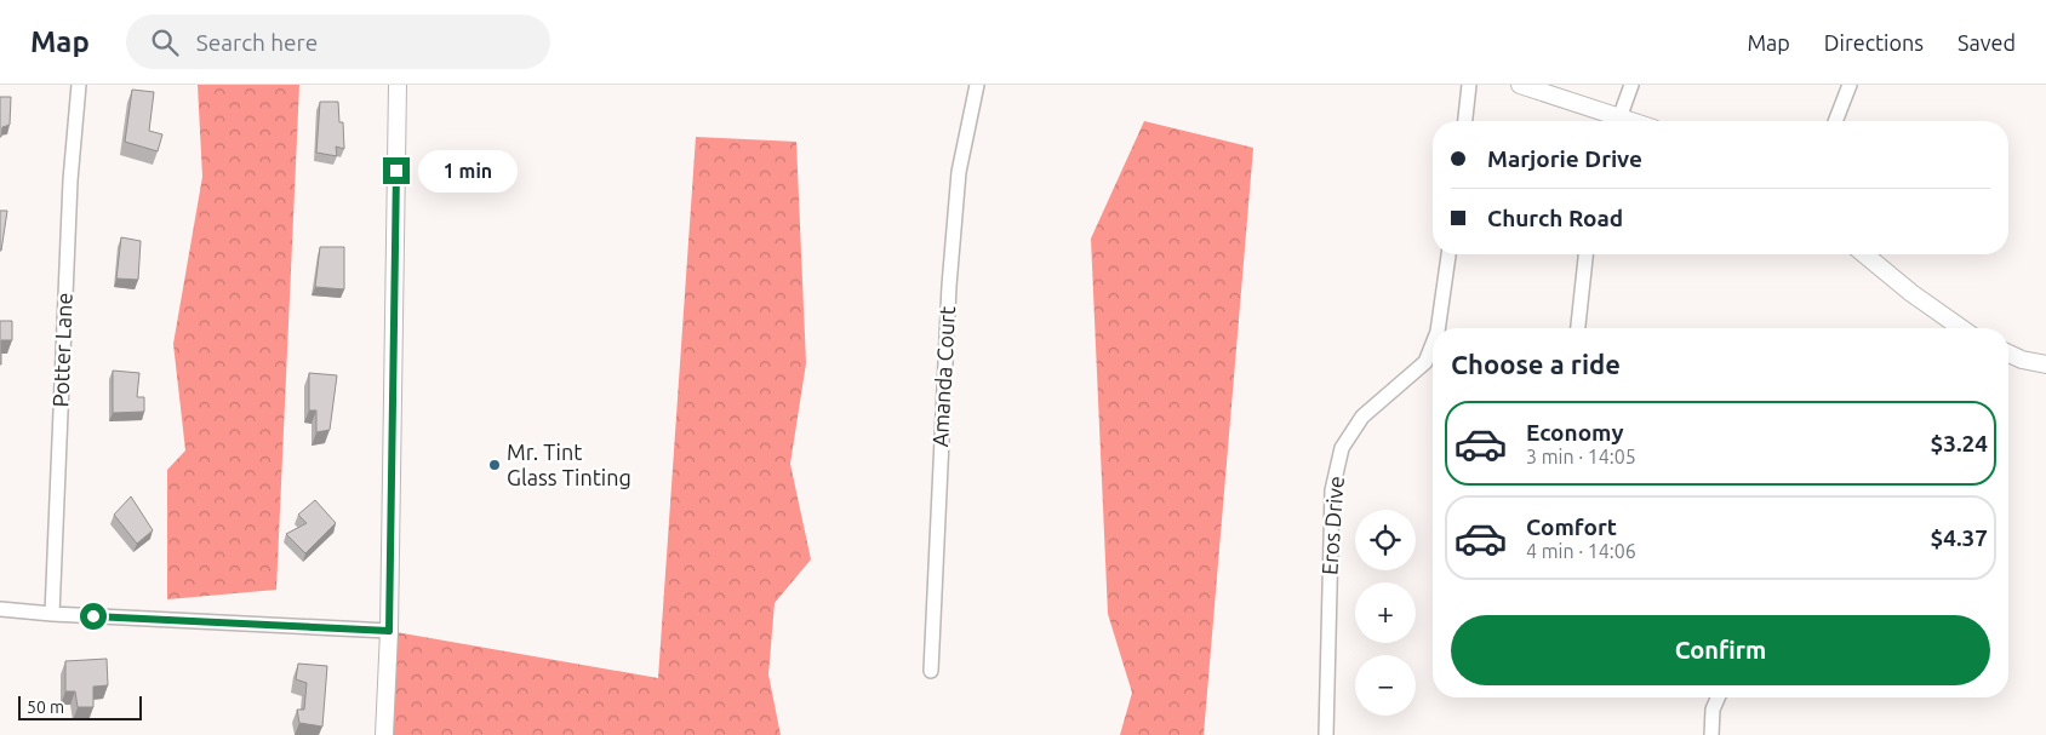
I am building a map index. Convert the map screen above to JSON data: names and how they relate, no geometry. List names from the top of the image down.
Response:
{
  "streets": {
    "street": ["Potter Lane", "Amanda Court", "Eros Drive"]
  },
  "places": ["Mr. Tint Glass Tinting"],
  "scale_bar": "50 m",
  "page": {
    "header": "Map",
    "search": "Search here",
    "nav": ["Map", "Directions", "Saved"],
    "banner": ["Marjorie Drive", "Church Road"],
    "bubble": "1 min",
    "heading": "Choose a ride",
    "list": [
      {
        "name": "Economy",
        "note": "3 min · 14:05",
        "value": "$3.24"
      },
      {
        "name": "Comfort",
        "note": "4 min · 14:06",
        "value": "$4.37"
      }
    ],
    "map_buttons": ["+", "−"],
    "buttons": "Confirm",
    "scale": "50 m"
  }
}
